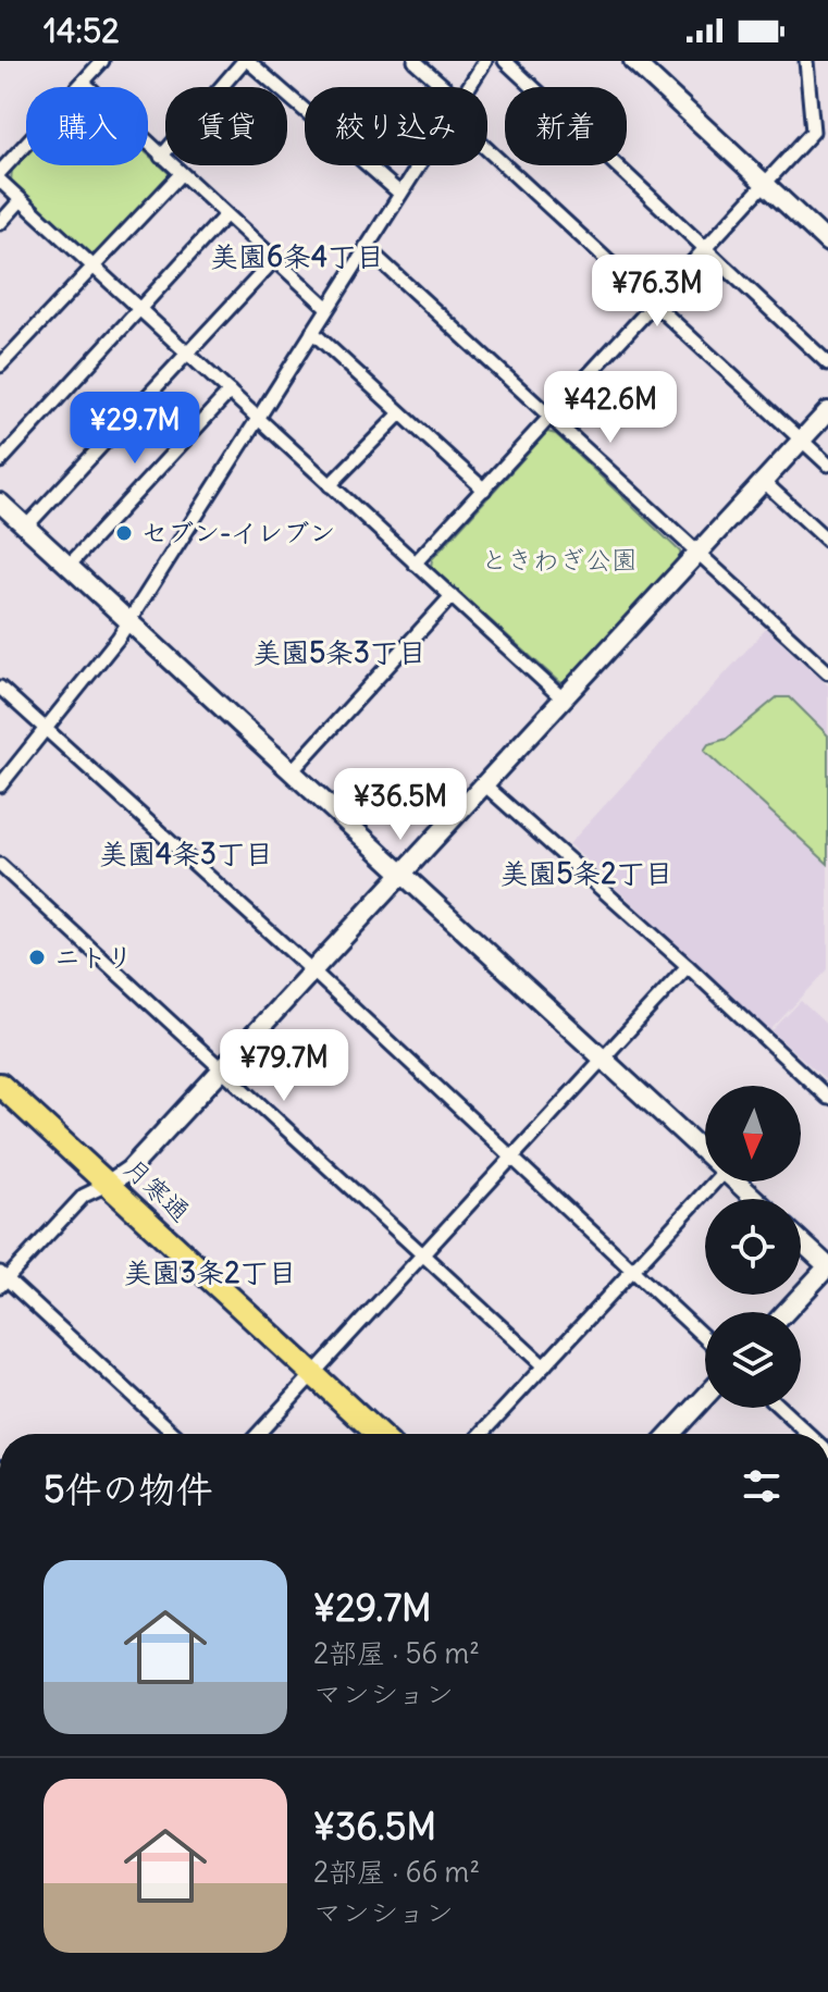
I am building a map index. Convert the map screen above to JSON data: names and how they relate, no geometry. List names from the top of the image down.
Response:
{
  "streets": {
    "highway": ["月寒通"]
  },
  "districts": [
    "美園6条4丁目",
    "美園5条3丁目",
    "美園4条3丁目",
    "美園5条2丁目",
    "美園3条2丁目"
  ],
  "parks": ["ときわぎ公園"],
  "places": ["セブン-イレブン", "ニトリ"],
  "north": "bottom",
  "page": {
    "status": "14:52",
    "chip": [
      "購入",
      "賃貸",
      "絞り込み",
      "新着"
    ],
    "price": [
      "¥76.3M",
      "¥42.6M",
      "¥29.7M",
      "¥36.5M",
      "¥79.7M"
    ],
    "heading": "5件の物件",
    "list": [
      {
        "name": "¥29.7M",
        "note": "2部屋 · 56 m² · マンション"
      },
      {
        "name": "¥36.5M",
        "note": "2部屋 · 66 m² · マンション"
      }
    ]
  }
}
